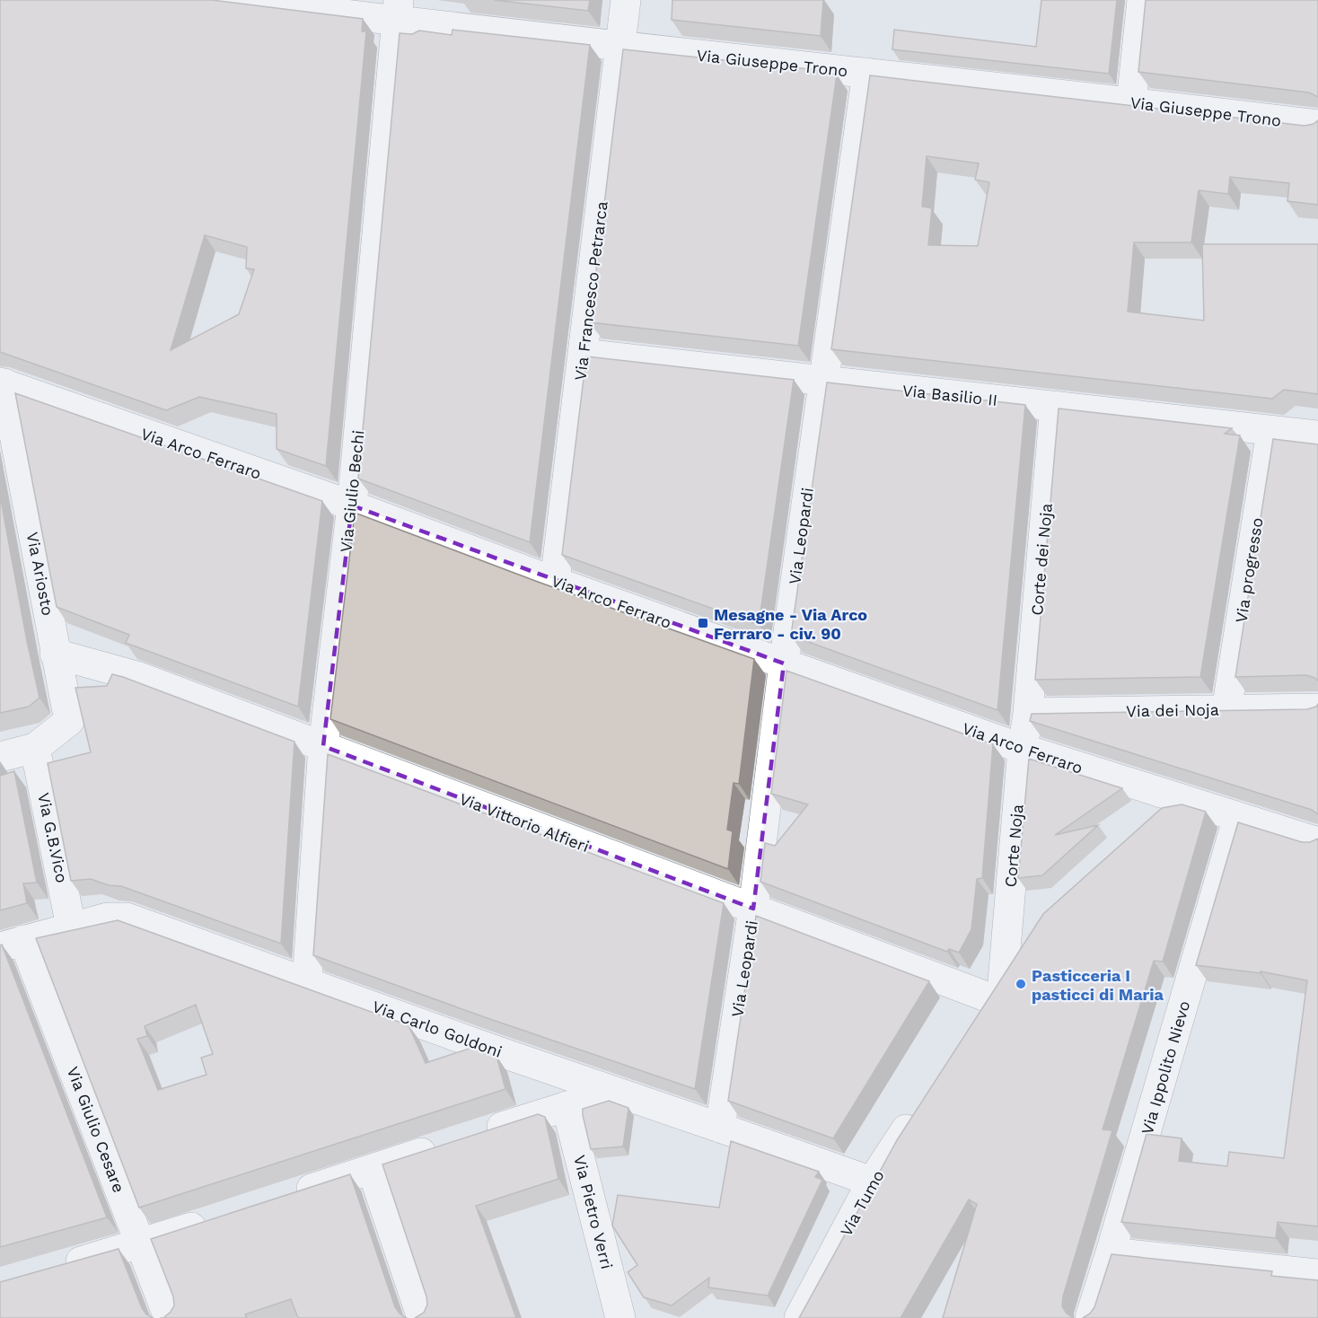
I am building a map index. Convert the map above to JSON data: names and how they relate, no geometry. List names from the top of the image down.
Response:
{
  "streets": {
    "street": [
      "Via Giuseppe Trono",
      "Via Francesco Petrarca",
      "Via Basilio II",
      "Via Arco Ferraro",
      "Via Giulio Bechi",
      "Via Leopardi",
      "Corte dei Noja",
      "Via progresso",
      "Via Ariosto",
      "Via dei Noja",
      "Via Vittorio Alfieri",
      "Via G.B.Vico",
      "Corte Noja",
      "Via Carlo Goldoni",
      "Via Ippolito Nievo",
      "Via Giulio Cesare",
      "Via Tumo",
      "Via Pietro Verri"
    ]
  },
  "crossings": [
    ["Via Giuseppe Trono", "Via Francesco Petrarca"],
    ["Via Giuseppe Trono", "Via Giulio Bechi"],
    ["Via Giuseppe Trono", "Via Leopardi"],
    ["Via Francesco Petrarca", "Via Basilio II"],
    ["Via Francesco Petrarca", "Via Arco Ferraro"],
    ["Via Basilio II", "Via Leopardi"],
    ["Via Basilio II", "Corte dei Noja"],
    ["Via Basilio II", "Via progresso"],
    ["Via Arco Ferraro", "Via Giulio Bechi"],
    ["Via Arco Ferraro", "Via Leopardi"],
    ["Via Arco Ferraro", "Via Ariosto"],
    ["Via Arco Ferraro", "Corte Noja"],
    ["Via Arco Ferraro", "Via Ippolito Nievo"],
    ["Via Giulio Bechi", "Via Vittorio Alfieri"],
    ["Via Giulio Bechi", "Via Carlo Goldoni"],
    ["Via Leopardi", "Via Vittorio Alfieri"],
    ["Via Leopardi", "Via Carlo Goldoni"],
    ["Corte dei Noja", "Via dei Noja"],
    ["Corte dei Noja", "Corte Noja"],
    ["Via progresso", "Via dei Noja"],
    ["Via Ariosto", "Via Vittorio Alfieri"],
    ["Via Ariosto", "Via G.B.Vico"],
    ["Via dei Noja", "Corte Noja"],
    ["Via Vittorio Alfieri", "Corte Noja"],
    ["Via G.B.Vico", "Via Carlo Goldoni"],
    ["Via Carlo Goldoni", "Via Giulio Cesare"],
    ["Via Carlo Goldoni", "Via Tumo"]
  ],
  "places": {
    "transit": ["Mesagne - Via Arco Ferraro - civ. 90"],
    "other": ["Pasticceria I pasticci di Maria"]
  }
}
